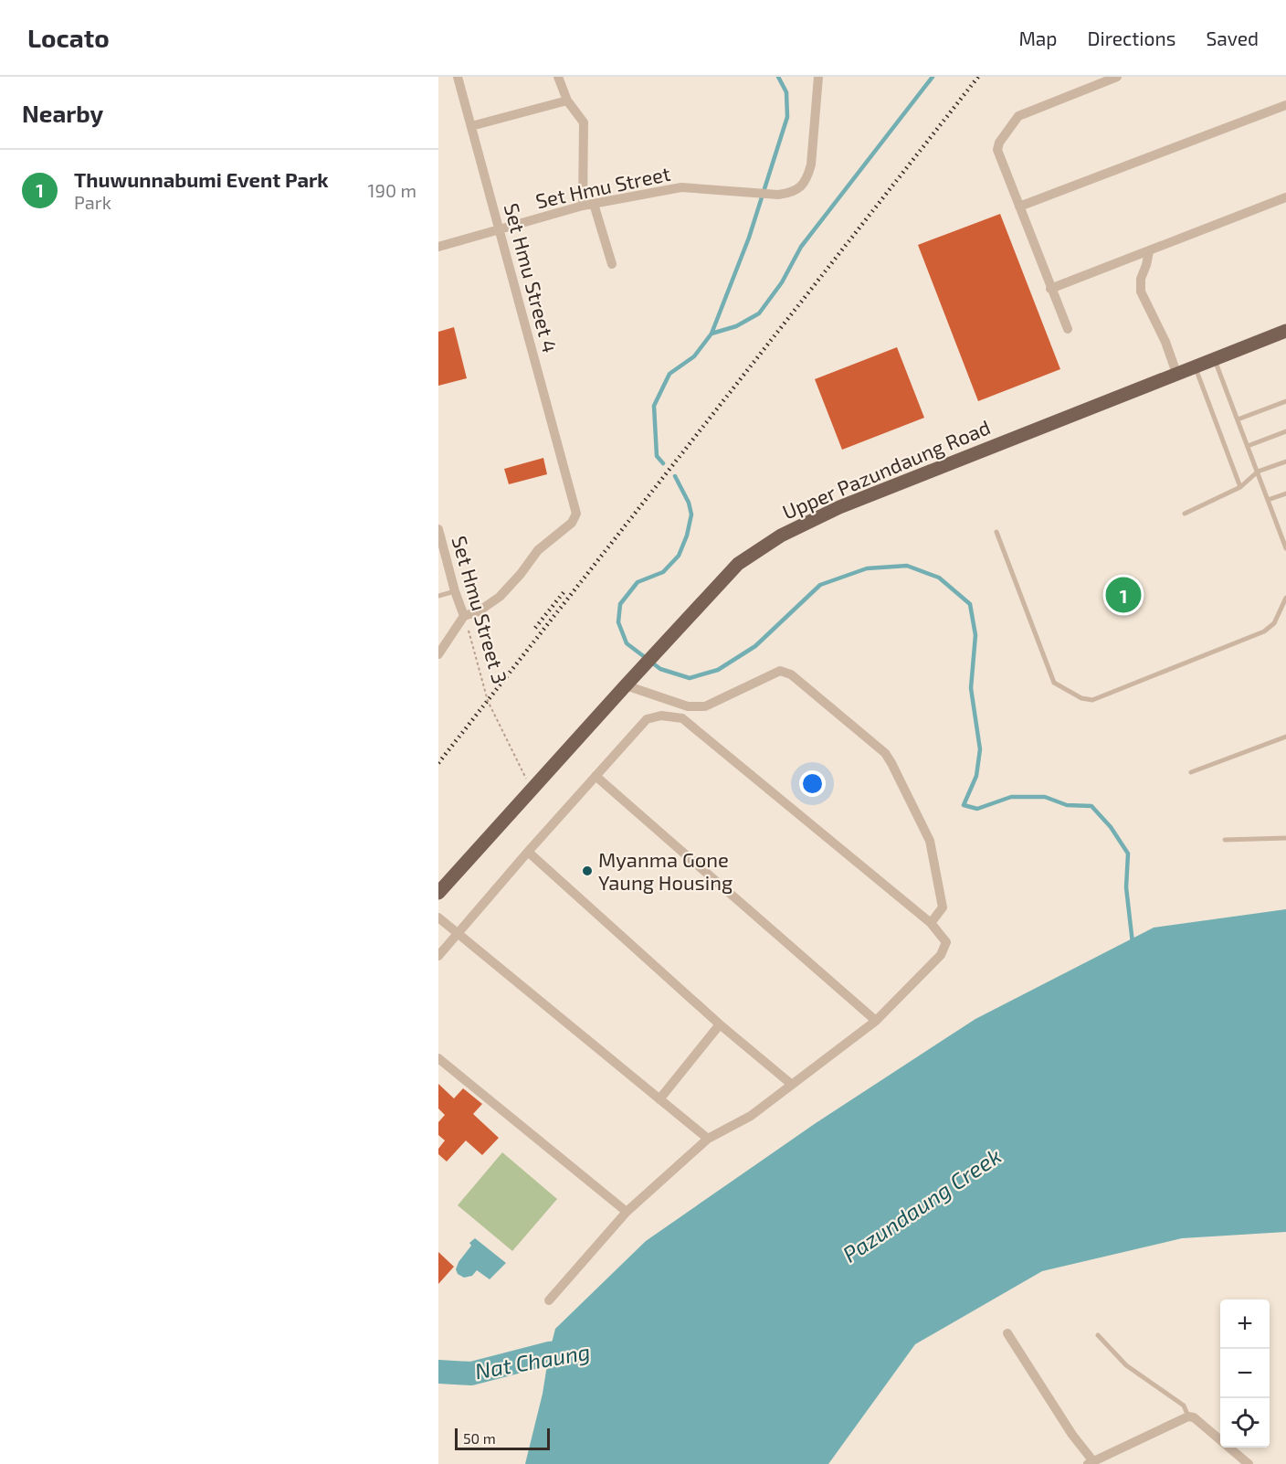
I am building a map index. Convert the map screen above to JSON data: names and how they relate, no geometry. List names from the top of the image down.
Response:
{
  "streets": {
    "main road": ["Upper Pazundaung Road"],
    "street": ["Set Hmu Street", "Set Hmu Street 4", "Set Hmu Street 3"]
  },
  "crossings": [
    ["Set Hmu Street", "Set Hmu Street 4"],
    ["Set Hmu Street 4", "Set Hmu Street 3"],
    ["Upper Pazundaung Road", "Set Hmu Street 3"]
  ],
  "water": ["Pazundaung Creek", "Nat Chaung"],
  "places": ["Myanma Gone Yaung Housing"],
  "scale_bar": "50 m",
  "page": {
    "header": "Locato",
    "nav": ["Map", "Directions", "Saved"],
    "heading": "Nearby",
    "list": [
      {
        "mark": "1",
        "name": "Thuwunnabumi Event Park",
        "note": "Park",
        "value": "190 m"
      }
    ],
    "pins": "1",
    "map_buttons": ["+", "−"],
    "scale": "50 m"
  }
}
